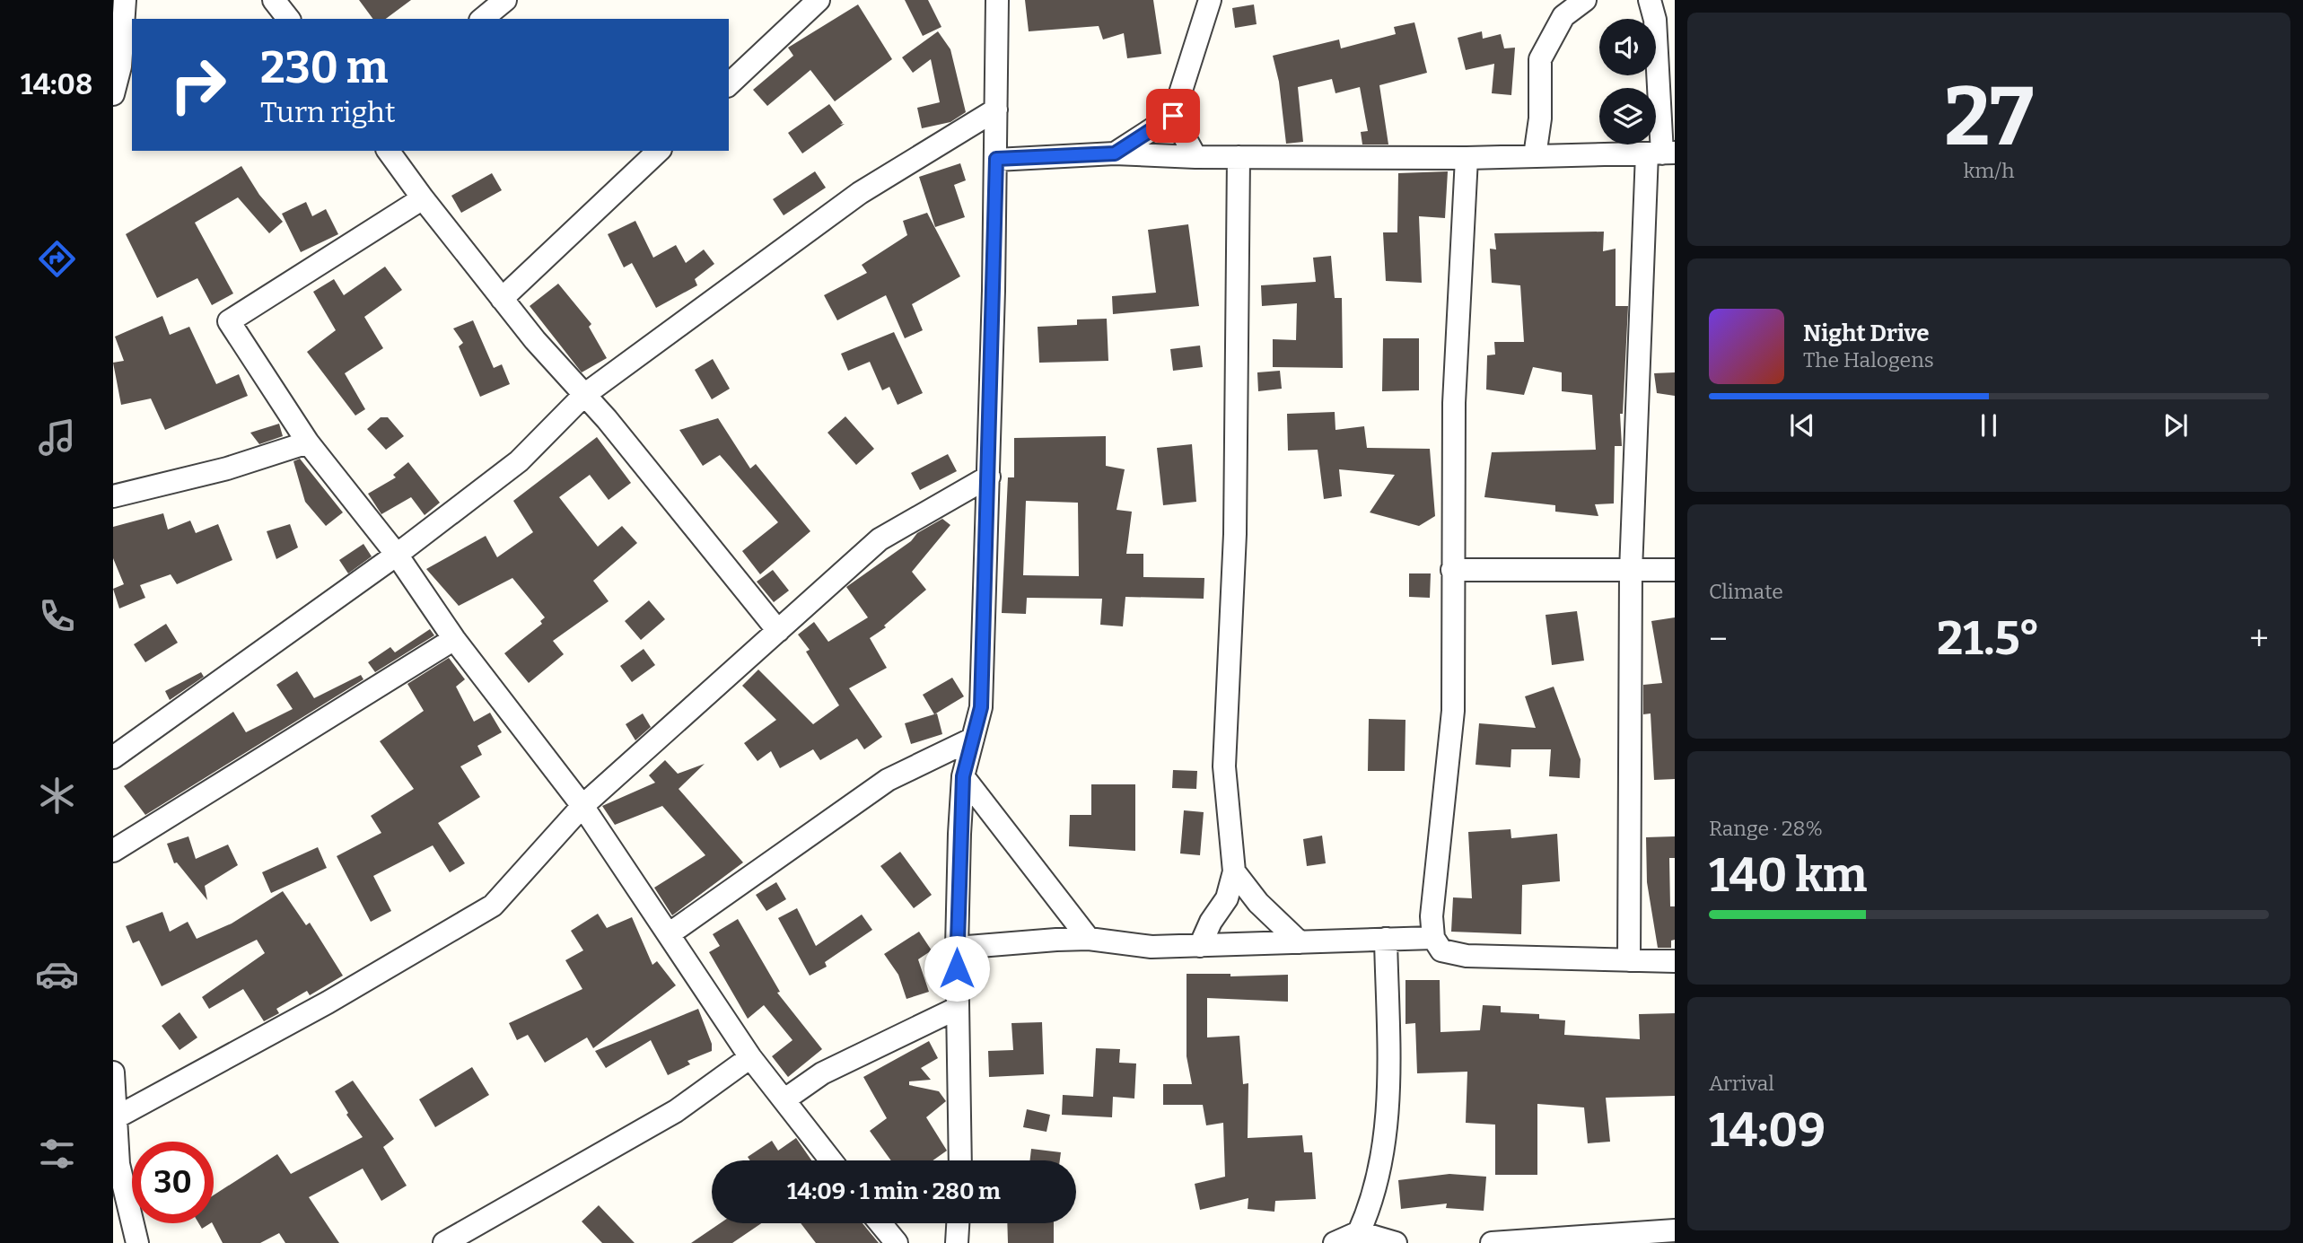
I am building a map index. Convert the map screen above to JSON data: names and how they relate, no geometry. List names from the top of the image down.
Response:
{
  "page": {
    "tabs": "14:08",
    "tile": [
      ["27", "km/h"],
      "Climate",
      ["Range · 28%", "140 km"],
      ["Arrival", "14:09"]
    ],
    "turn": ["230 m", "Turn right"],
    "song": ["Night Drive", "The Halogens"],
    "heat": ["−", "21.5°", "+"],
    "limit": "30",
    "trip": "14:09 · 1 min · 280 m"
  }
}
